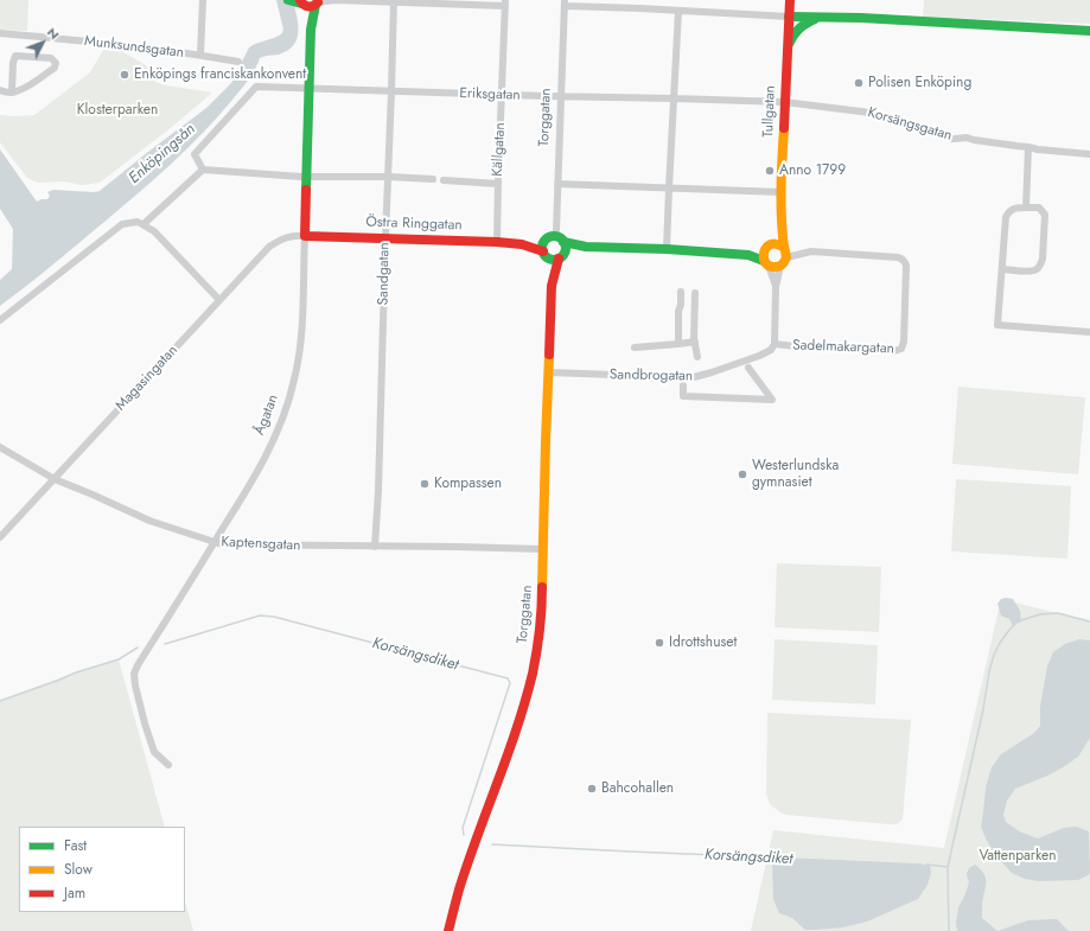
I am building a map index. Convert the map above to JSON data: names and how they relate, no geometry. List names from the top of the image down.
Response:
{
  "streets": {
    "street": [
      "Munksundsgatan",
      "Eriksgatan",
      "Tullgatan",
      "Torggatan",
      "Korsängsgatan",
      "Källgatan",
      "Östra Ringgatan",
      "Sandgatan",
      "Sadelmakargatan",
      "Sandbrogatan",
      "Magasingatan",
      "Ågatan",
      "Kaptensgatan"
    ]
  },
  "crossings": [
    ["Eriksgatan", "Tullgatan"],
    ["Eriksgatan", "Torggatan"],
    ["Eriksgatan", "Korsängsgatan"],
    ["Eriksgatan", "Källgatan"],
    ["Eriksgatan", "Sandgatan"],
    ["Eriksgatan", "Ågatan"],
    ["Tullgatan", "Korsängsgatan"],
    ["Tullgatan", "Sadelmakargatan"],
    ["Torggatan", "Östra Ringgatan"],
    ["Torggatan", "Sandbrogatan"],
    ["Torggatan", "Kaptensgatan"],
    ["Källgatan", "Östra Ringgatan"],
    ["Östra Ringgatan", "Sandgatan"],
    ["Östra Ringgatan", "Magasingatan"],
    ["Östra Ringgatan", "Ågatan"],
    ["Sandgatan", "Kaptensgatan"],
    ["Sadelmakargatan", "Sandbrogatan"],
    ["Magasingatan", "Ågatan"],
    ["Magasingatan", "Kaptensgatan"],
    ["Ågatan", "Kaptensgatan"]
  ],
  "water": ["Enköpingsån", "Korsängsdiket"],
  "parks": ["Klosterparken", "Vattenparken"],
  "places": [
    "Enköpings franciskankonvent",
    "Polisen Enköping",
    "Anno 1799",
    "Westerlundska gymnasiet",
    "Kompassen",
    "Idrottshuset",
    "Bahcohallen"
  ],
  "legend": ["Fast", "Slow", "Jam"],
  "north": "top right"
}
